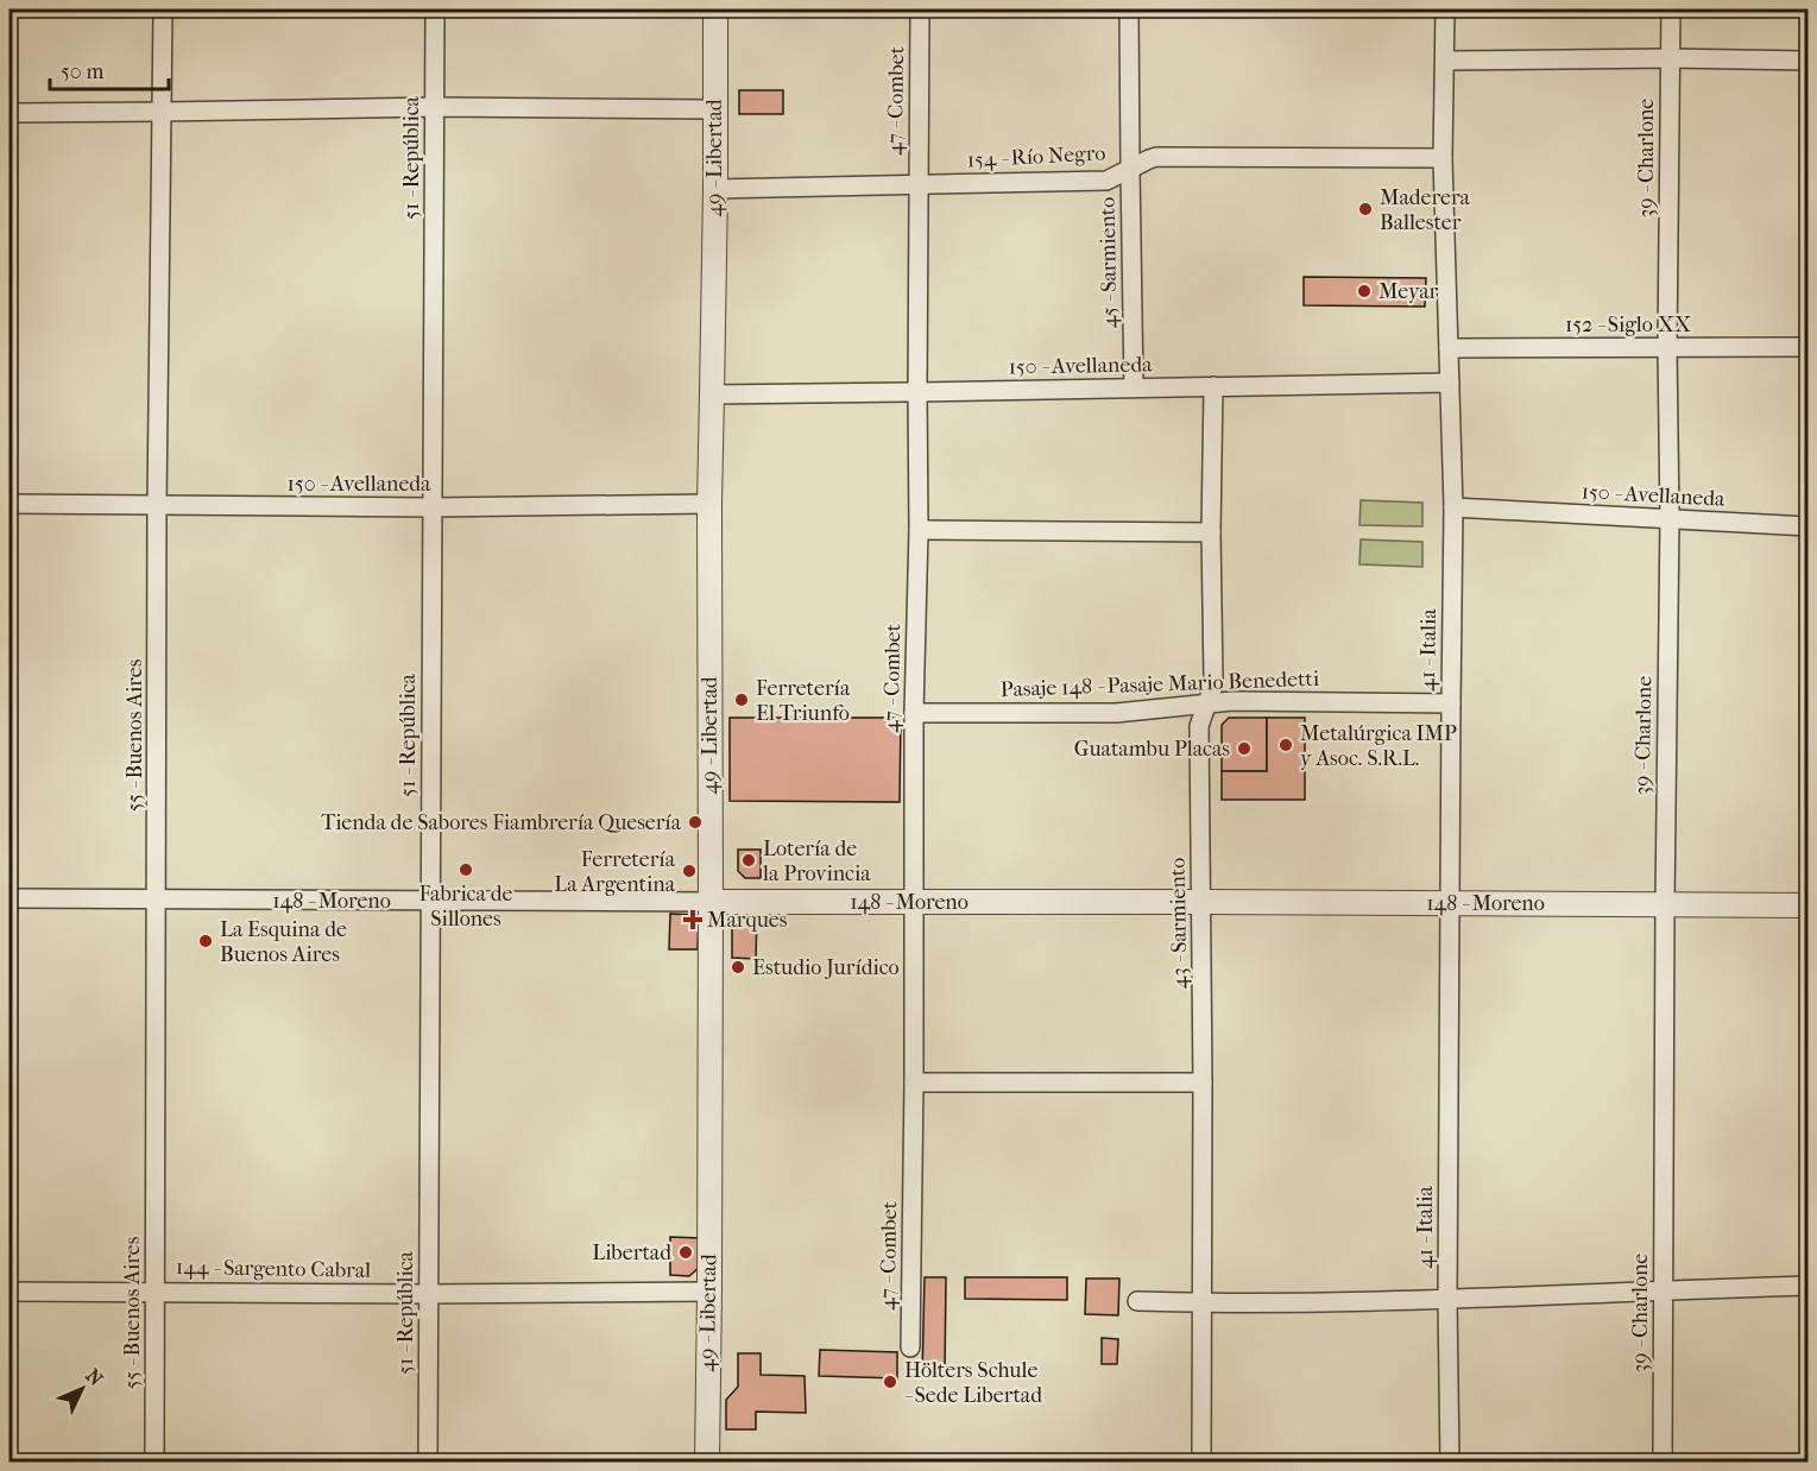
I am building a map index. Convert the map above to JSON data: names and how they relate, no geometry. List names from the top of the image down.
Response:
{
  "streets": {
    "street": [
      "47 - Combet",
      "154 - Río Negro",
      "51 - República",
      "49 - Libertad",
      "39 - Charlone",
      "45 - Sarmiento",
      "152 - Siglo XX",
      "150 - Avellaneda",
      "41 - Italia",
      "Pasaje 148 - Pasaje Mario Benedetti",
      "55 - Buenos Aires",
      "148 - Moreno",
      "43 - Sarmiento",
      "144 - Sargento Cabral"
    ]
  },
  "crossings": [
    ["47 - Combet", "154 - Río Negro"],
    ["47 - Combet", "150 - Avellaneda"],
    ["47 - Combet", "Pasaje 148 - Pasaje Mario Benedetti"],
    ["47 - Combet", "148 - Moreno"],
    ["154 - Río Negro", "49 - Libertad"],
    ["154 - Río Negro", "45 - Sarmiento"],
    ["154 - Río Negro", "41 - Italia"],
    ["51 - República", "150 - Avellaneda"],
    ["51 - República", "148 - Moreno"],
    ["51 - República", "144 - Sargento Cabral"],
    ["49 - Libertad", "150 - Avellaneda"],
    ["49 - Libertad", "148 - Moreno"],
    ["49 - Libertad", "144 - Sargento Cabral"],
    ["39 - Charlone", "152 - Siglo XX"],
    ["39 - Charlone", "150 - Avellaneda"],
    ["39 - Charlone", "148 - Moreno"],
    ["45 - Sarmiento", "150 - Avellaneda"],
    ["152 - Siglo XX", "41 - Italia"],
    ["150 - Avellaneda", "41 - Italia"],
    ["150 - Avellaneda", "55 - Buenos Aires"],
    ["150 - Avellaneda", "43 - Sarmiento"],
    ["41 - Italia", "Pasaje 148 - Pasaje Mario Benedetti"],
    ["41 - Italia", "148 - Moreno"],
    ["Pasaje 148 - Pasaje Mario Benedetti", "43 - Sarmiento"],
    ["55 - Buenos Aires", "148 - Moreno"],
    ["55 - Buenos Aires", "144 - Sargento Cabral"],
    ["148 - Moreno", "43 - Sarmiento"]
  ],
  "places": {
    "other": [
      "Maderera Ballester",
      "Meyar",
      "Ferretería El Triunfo",
      "Metalúrgica IMP y Asoc. S.R.L.",
      "Guatambu Placas",
      "Tienda de Sabores Fiambrería Quesería",
      "Lotería de la Provincia",
      "Fabrica de Sillones",
      "Ferretería La Argentina",
      "La Esquina de Buenos Aires",
      "Estudio Jurídico",
      "Libertad",
      "Hölters Schule - Sede Libertad"
    ],
    "health": ["Marques"]
  },
  "scale_bar": "50 m",
  "north": "top right"
}
